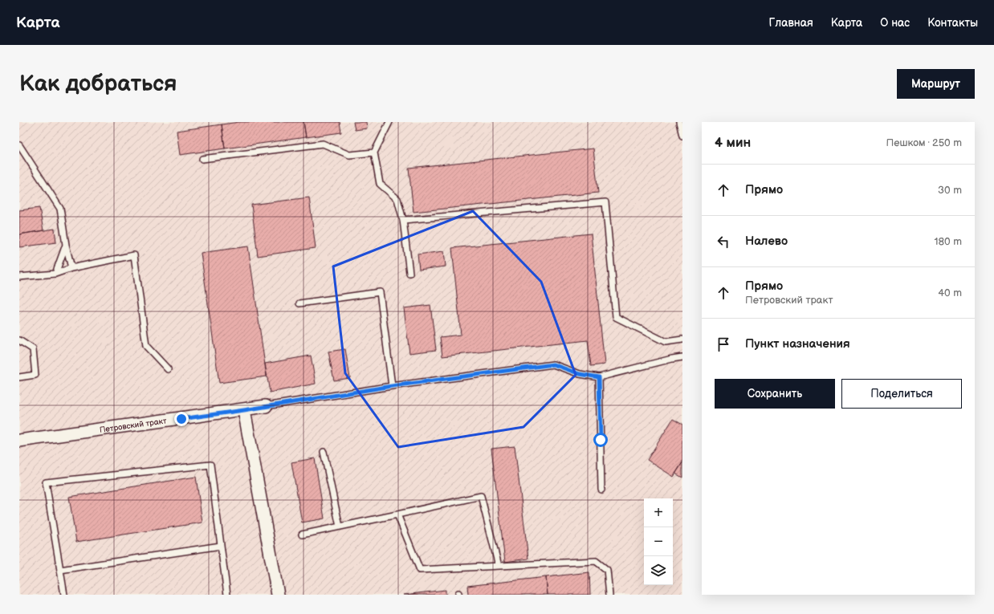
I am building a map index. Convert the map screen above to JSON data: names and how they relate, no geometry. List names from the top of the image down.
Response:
{
  "streets": {
    "street": ["Петровский тракт"]
  },
  "page": {
    "header": "Карта",
    "nav": [
      "Главная",
      "Карта",
      "О нас",
      "Контакты"
    ],
    "buttons": [
      "Маршрут",
      ["Сохранить", "Поделиться"]
    ],
    "title": "Как добраться",
    "heading": ["4 мин", "Пешком · 250 m"],
    "list": [
      ["Прямо", "30 m"],
      ["Налево", "180 m"],
      ["Прямо", "Петровский тракт", "40 m"],
      "Пункт назначения"
    ],
    "map_buttons": ["+", "−"]
  }
}
